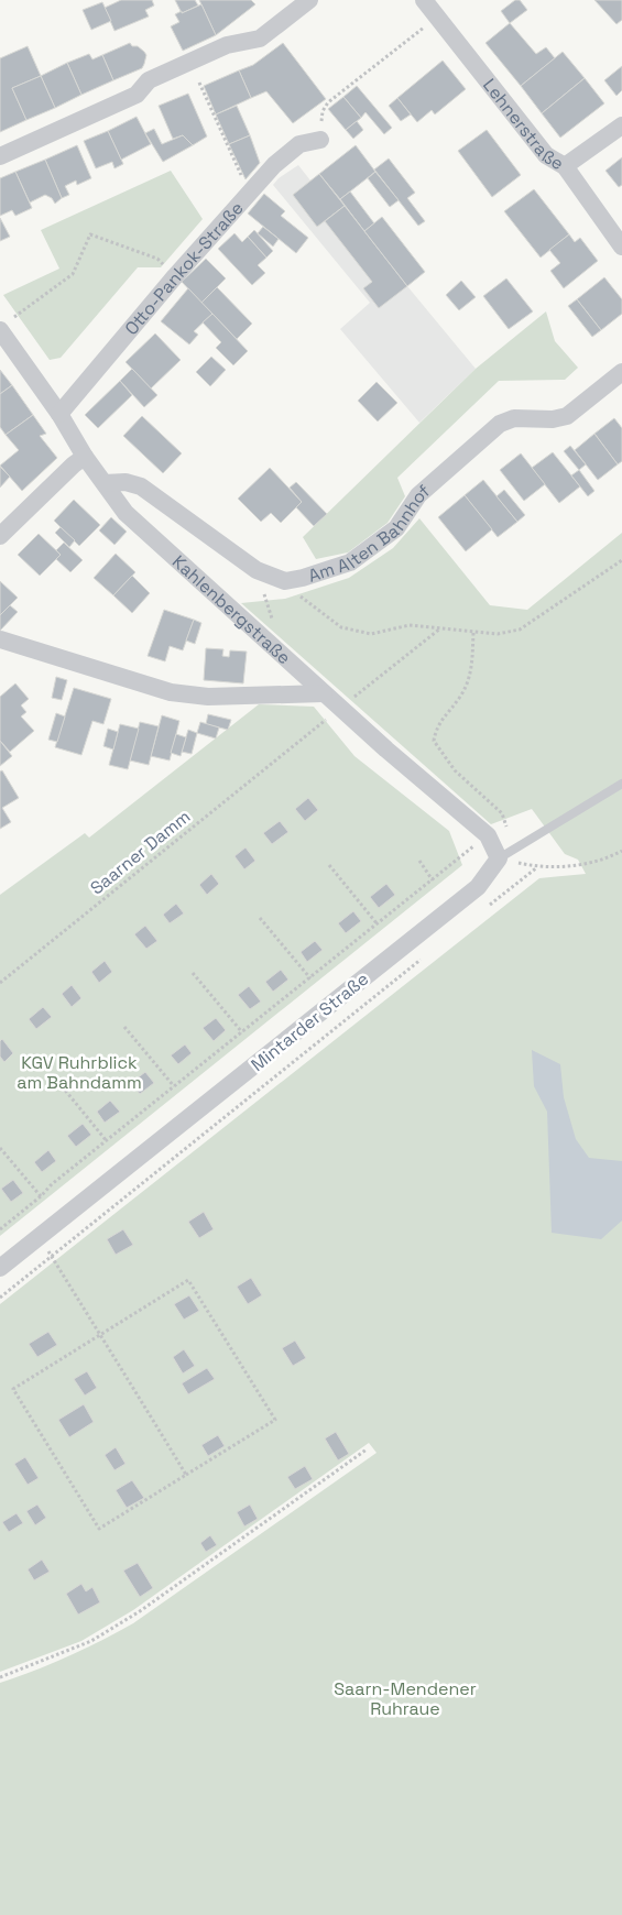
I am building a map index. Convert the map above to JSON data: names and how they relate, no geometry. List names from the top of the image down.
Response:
{
  "streets": {
    "street": [
      "Lehnerstraße",
      "Otto-Pankok-Straße",
      "Am Alten Bahnhof",
      "Kahlenbergstraße",
      "Mintarder Straße"
    ],
    "path": ["Saarner Damm"]
  },
  "crossings": [
    ["Otto-Pankok-Straße", "Kahlenbergstraße"],
    ["Am Alten Bahnhof", "Kahlenbergstraße"],
    ["Kahlenbergstraße", "Mintarder Straße"]
  ],
  "parks": ["KGV Ruhrblick am Bahndamm", "Saarn-Mendener Ruhraue"]
}
